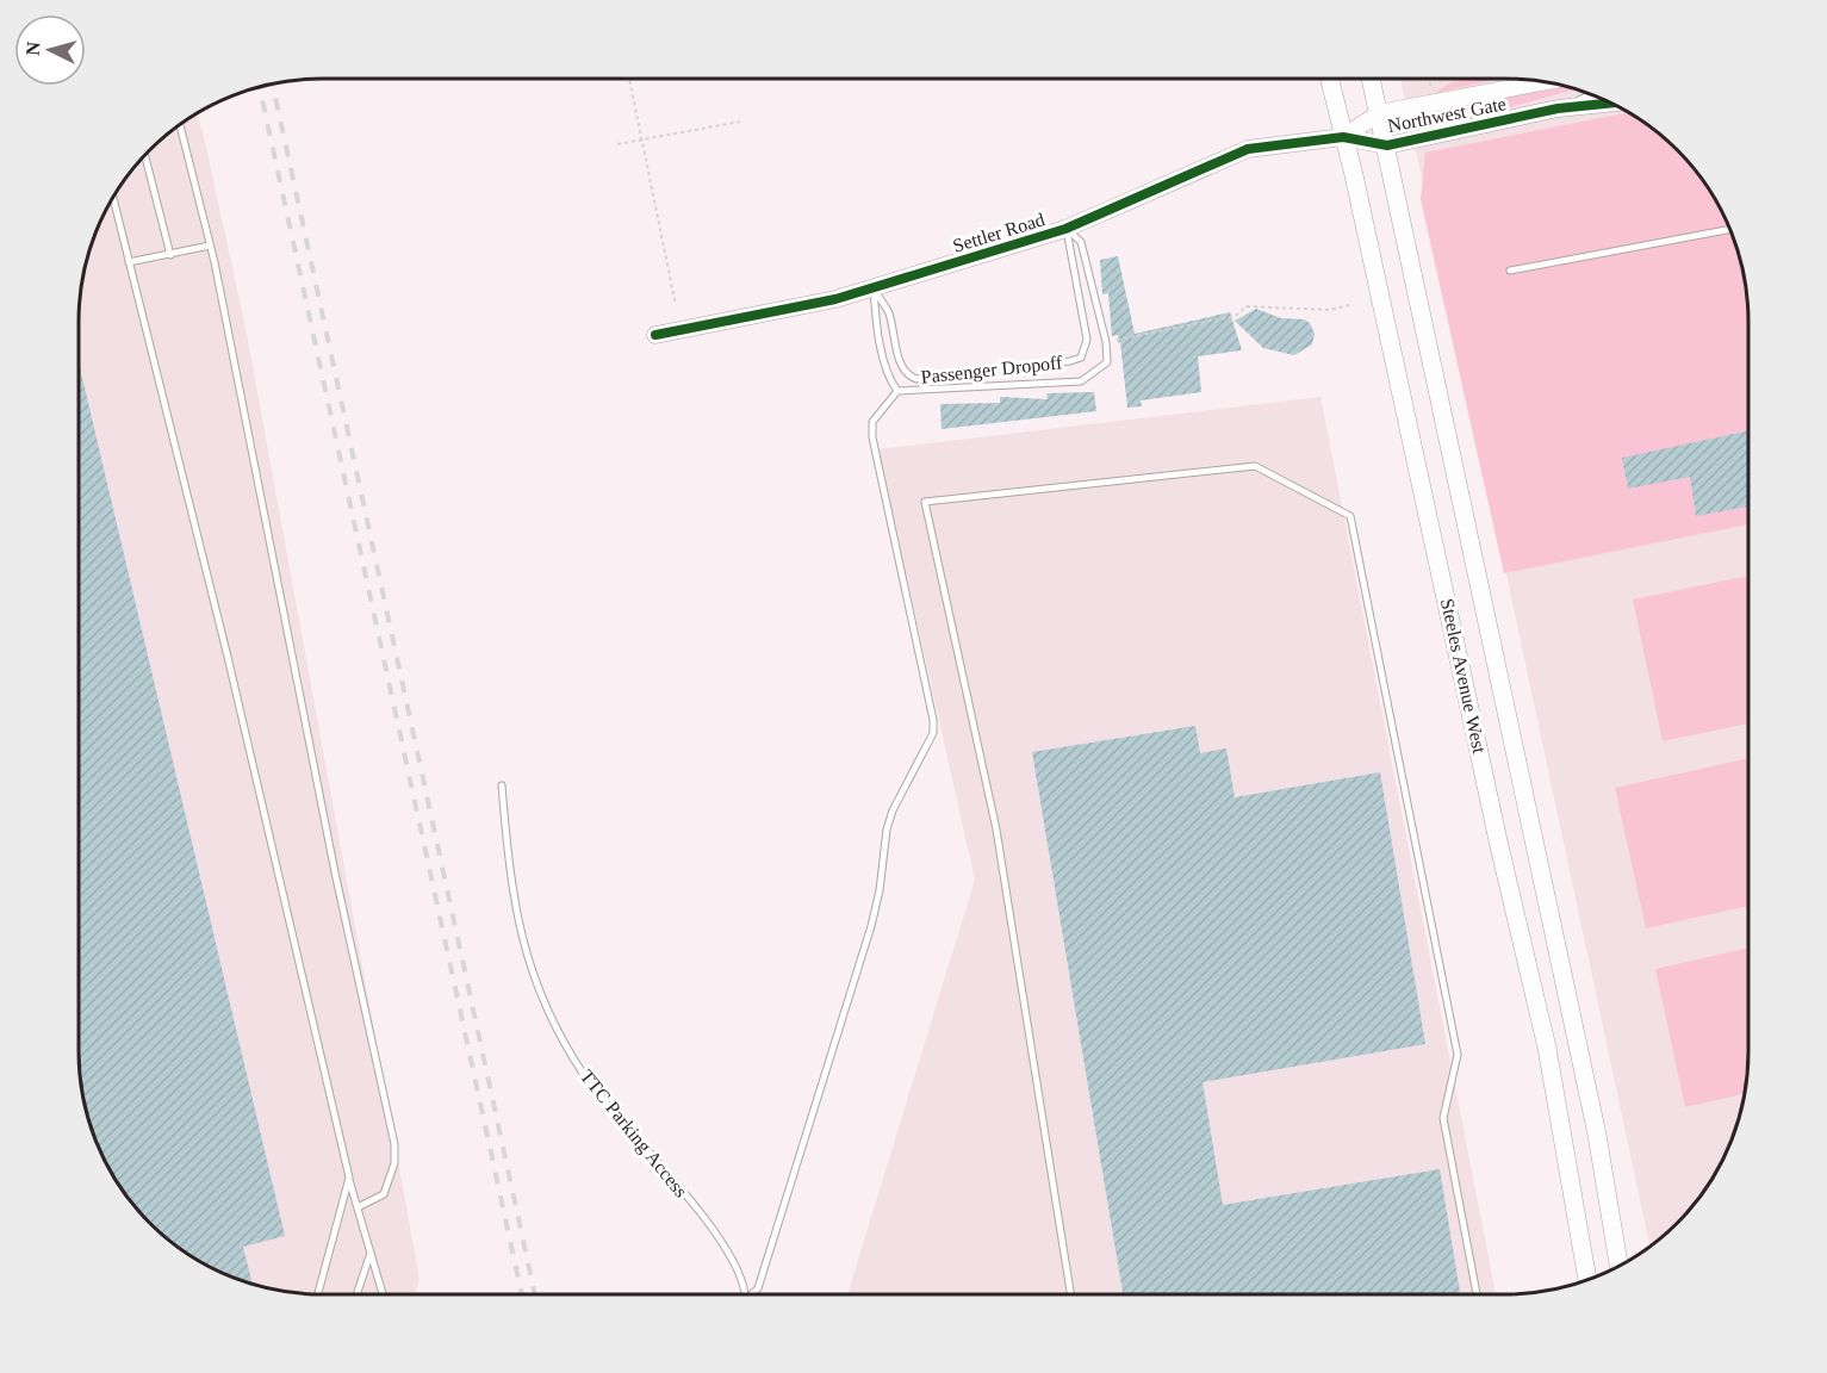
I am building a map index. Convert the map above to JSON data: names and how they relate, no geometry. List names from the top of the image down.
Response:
{
  "streets": {
    "main road": ["Steeles Avenue West"],
    "street": ["Northwest Gate", "Settler Road"],
    "lane": ["Passenger Dropoff", "TTC Parking Access"]
  },
  "crossings": [
    ["Northwest Gate", "Settler Road"],
    ["Northwest Gate", "Steeles Avenue West"],
    ["Settler Road", "Passenger Dropoff"],
    ["Settler Road", "Steeles Avenue West"]
  ],
  "north": "left"
}
